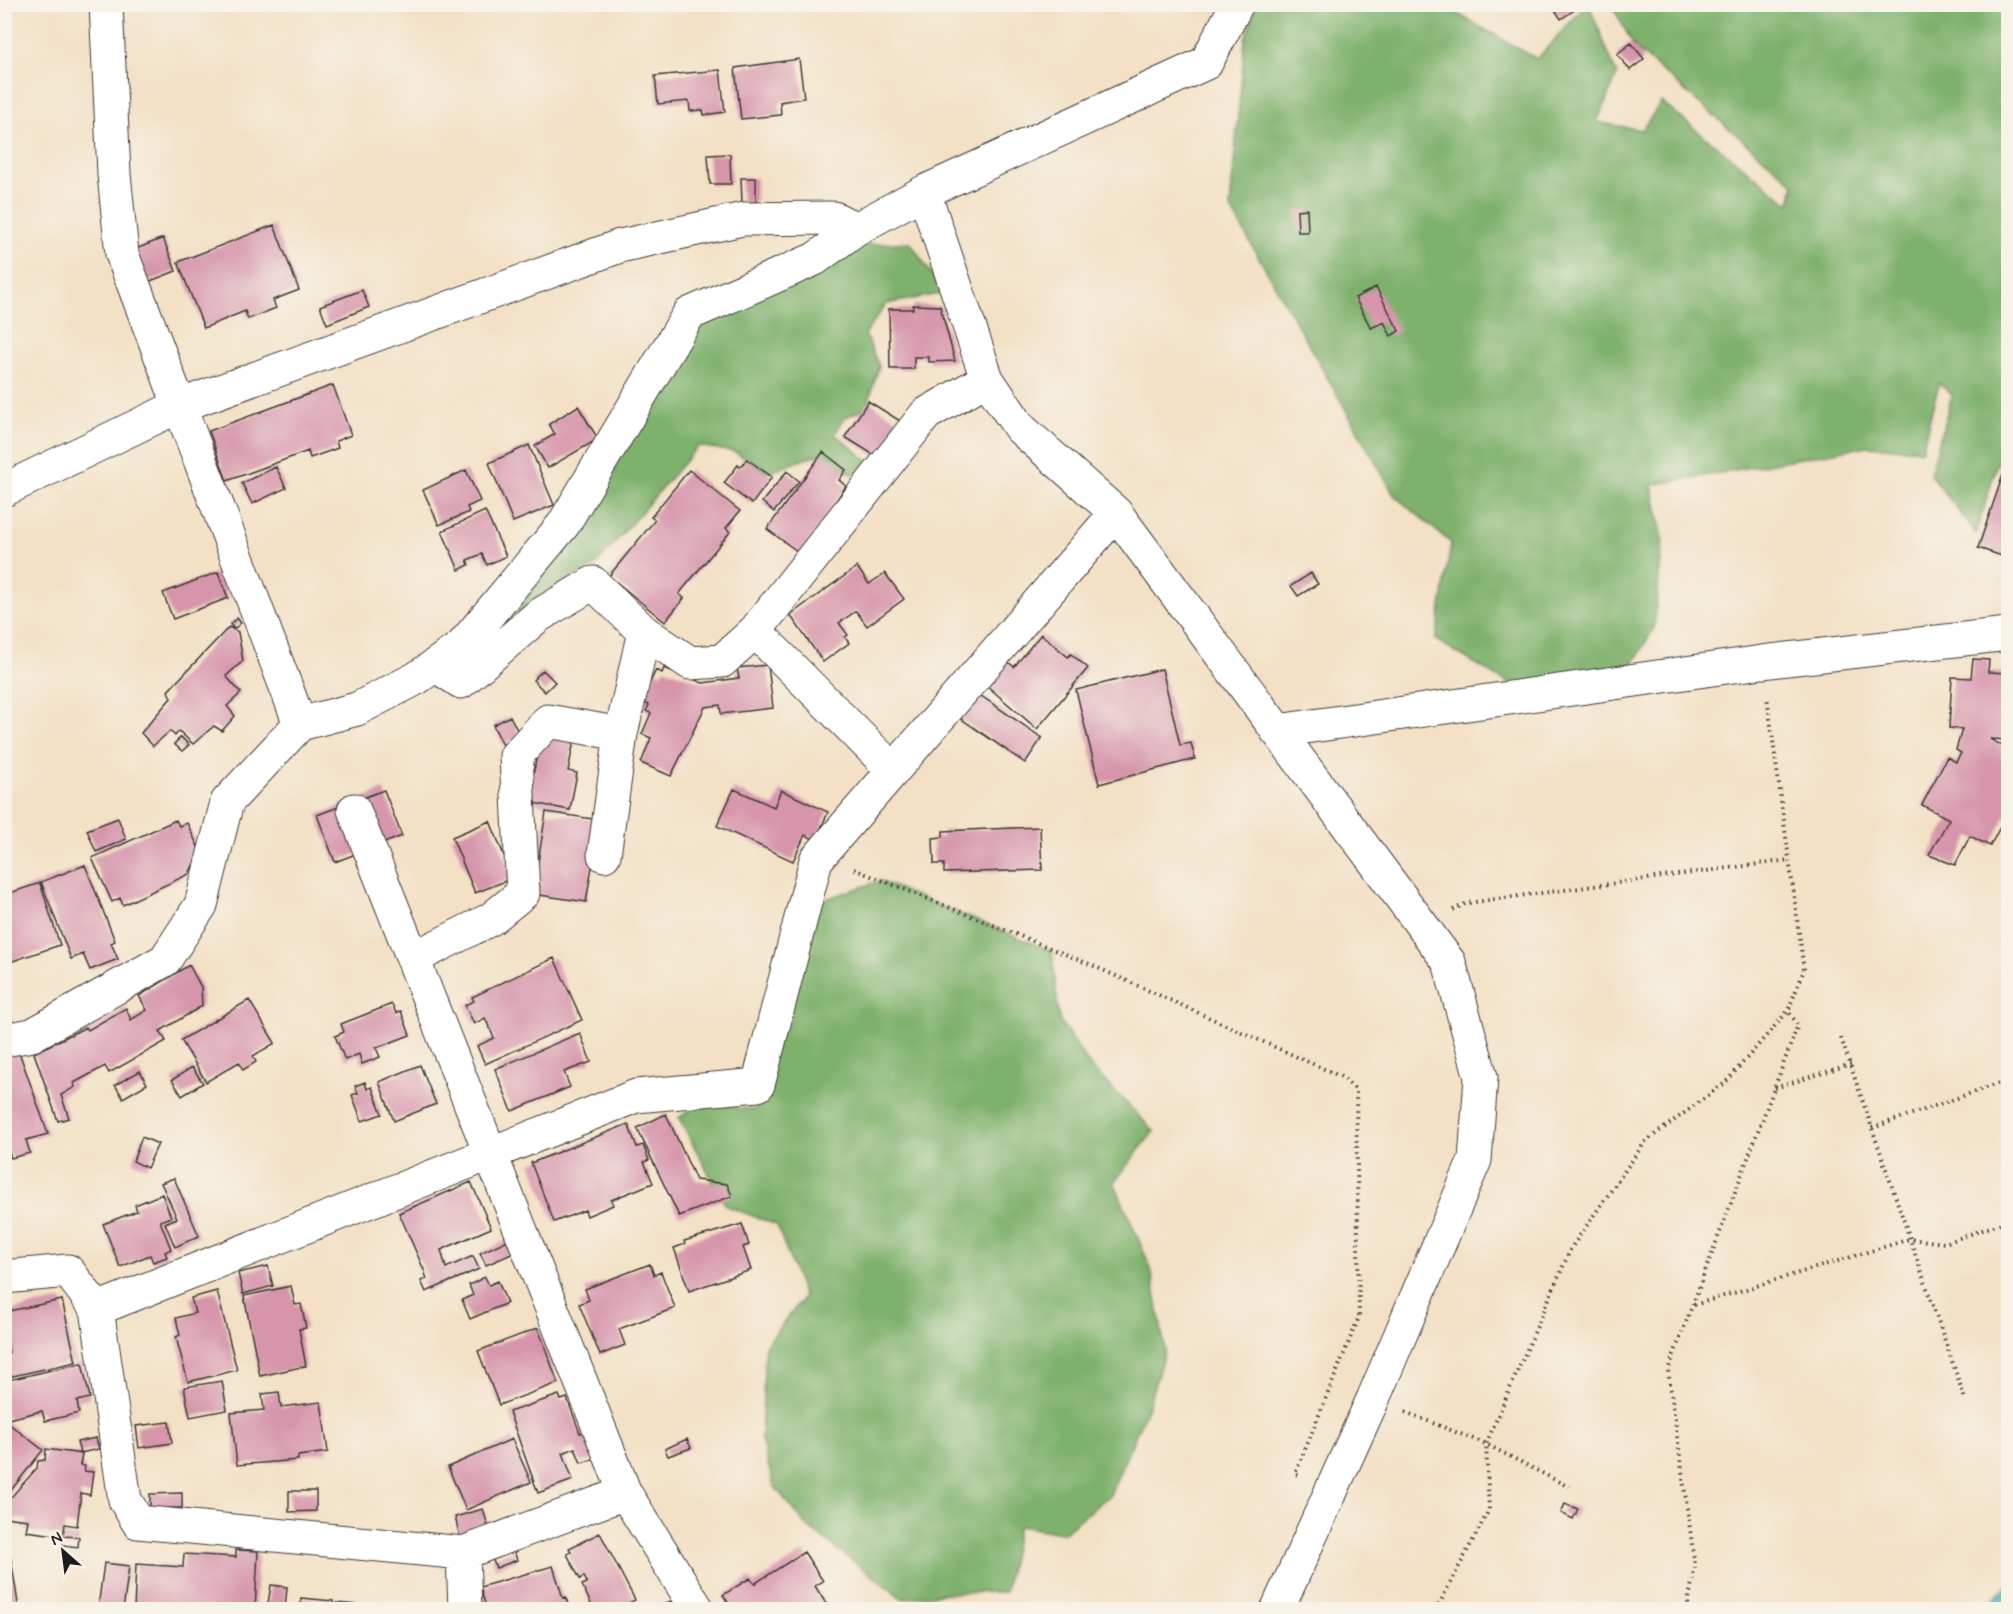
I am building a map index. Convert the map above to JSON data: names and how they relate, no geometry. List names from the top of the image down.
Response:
{
  "north": "top left"
}
